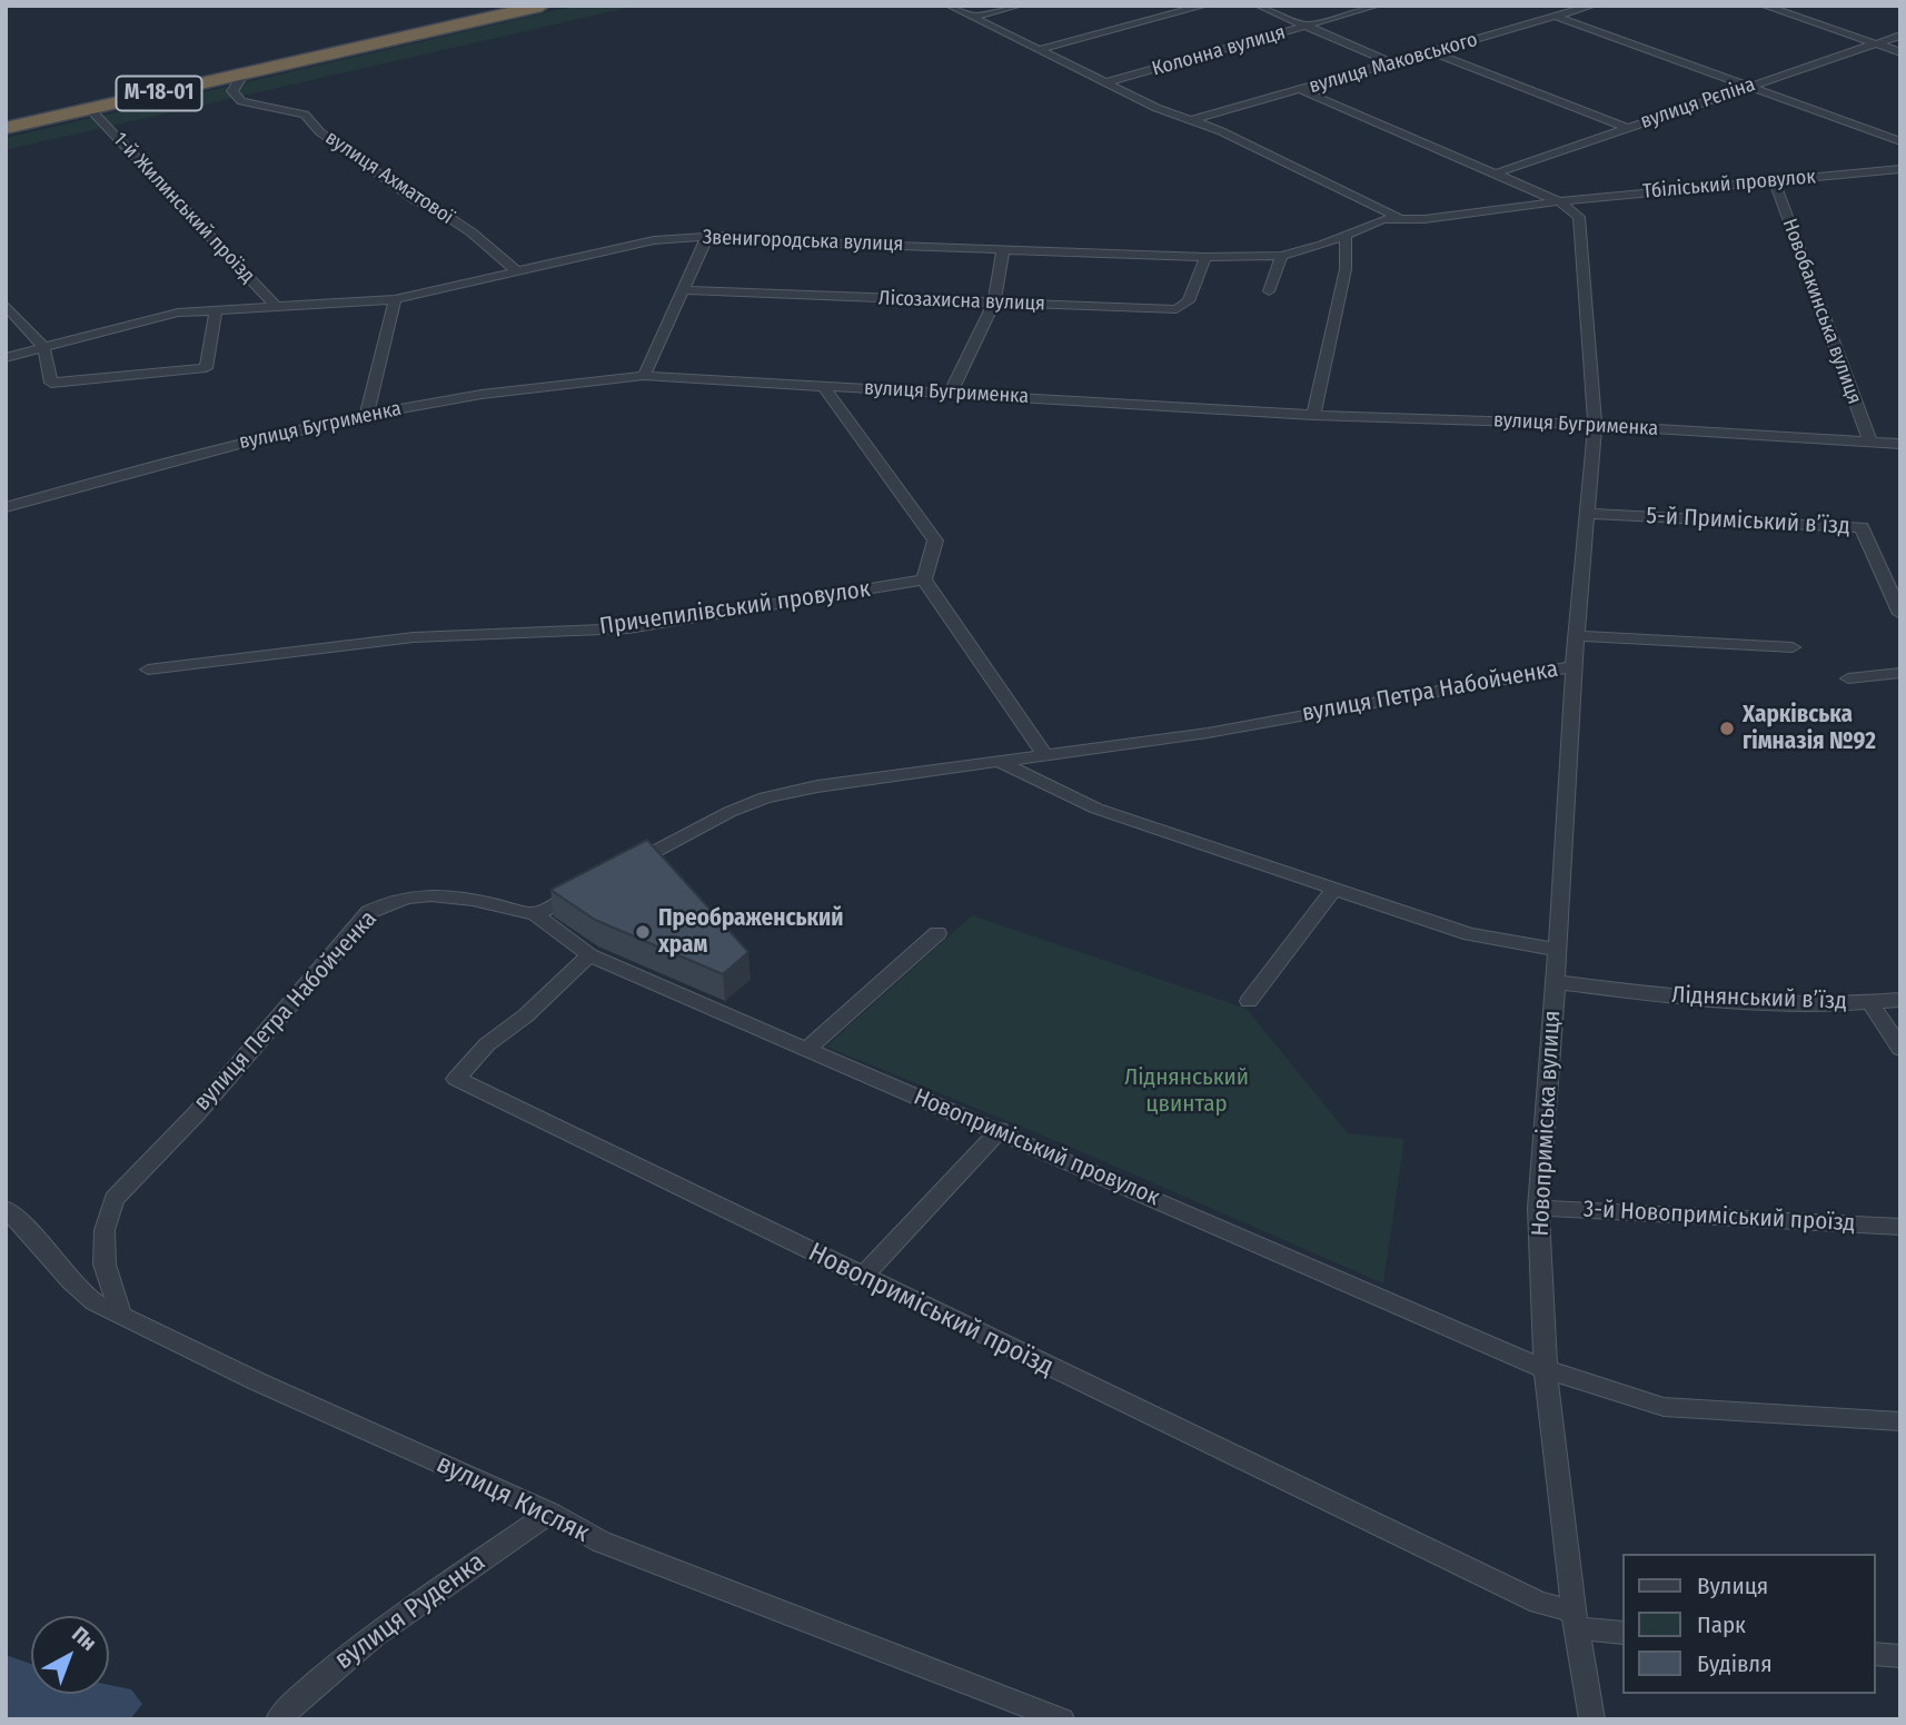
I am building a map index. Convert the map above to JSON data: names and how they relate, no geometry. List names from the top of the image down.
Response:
{
  "streets": {
    "highway": ["М-18-01"],
    "street": [
      "Колонна вулиця",
      "вулиця Маковського",
      "вулиця Рєпіна",
      "вулиця Ахматової",
      "Тбіліський провулок",
      "1-й Жилинський проїзд",
      "Звенигородська вулиця",
      "Лісозахисна вулиця",
      "Новобакинська вулиця",
      "вулиця Бугрименка",
      "5-й Приміський в’їзд",
      "Причепилівський провулок",
      "вулиця Петра Набойченка",
      "Ліднянський в’їзд",
      "Новоприміська вулиця",
      "Новоприміський провулок",
      "3-й Новоприміський проїзд",
      "Новоприміський проїзд",
      "вулиця Кисляк",
      "вулиця Руденка"
    ]
  },
  "crossings": [
    ["М-18-01", "вулиця Ахматової"],
    ["М-18-01", "1-й Жилинський проїзд"],
    ["вулиця Ахматової", "Звенигородська вулиця"],
    ["Тбіліський провулок", "Звенигородська вулиця"],
    ["Тбіліський провулок", "Новобакинська вулиця"],
    ["Тбіліський провулок", "вулиця Петра Набойченка"],
    ["1-й Жилинський проїзд", "Звенигородська вулиця"],
    ["Звенигородська вулиця", "Лісозахисна вулиця"],
    ["Звенигородська вулиця", "вулиця Петра Набойченка"],
    ["Новобакинська вулиця", "вулиця Бугрименка"],
    ["вулиця Бугрименка", "вулиця Петра Набойченка"],
    ["5-й Приміський в’їзд", "вулиця Петра Набойченка"],
    ["вулиця Петра Набойченка", "Новоприміська вулиця"],
    ["вулиця Петра Набойченка", "Новоприміський провулок"],
    ["вулиця Петра Набойченка", "вулиця Кисляк"],
    ["Ліднянський в’їзд", "Новоприміська вулиця"],
    ["Новоприміська вулиця", "Новоприміський провулок"],
    ["Новоприміська вулиця", "3-й Новоприміський проїзд"],
    ["Новоприміська вулиця", "Новоприміський проїзд"],
    ["Новоприміський провулок", "Новоприміський проїзд"],
    ["вулиця Кисляк", "вулиця Руденка"]
  ],
  "parks": ["Ліднянський цвинтар"],
  "places": ["Харківська гімназія №92", "Преображенський храм"],
  "legend": ["Вулиця", "Парк", "Будівля"],
  "north": "top right"
}
